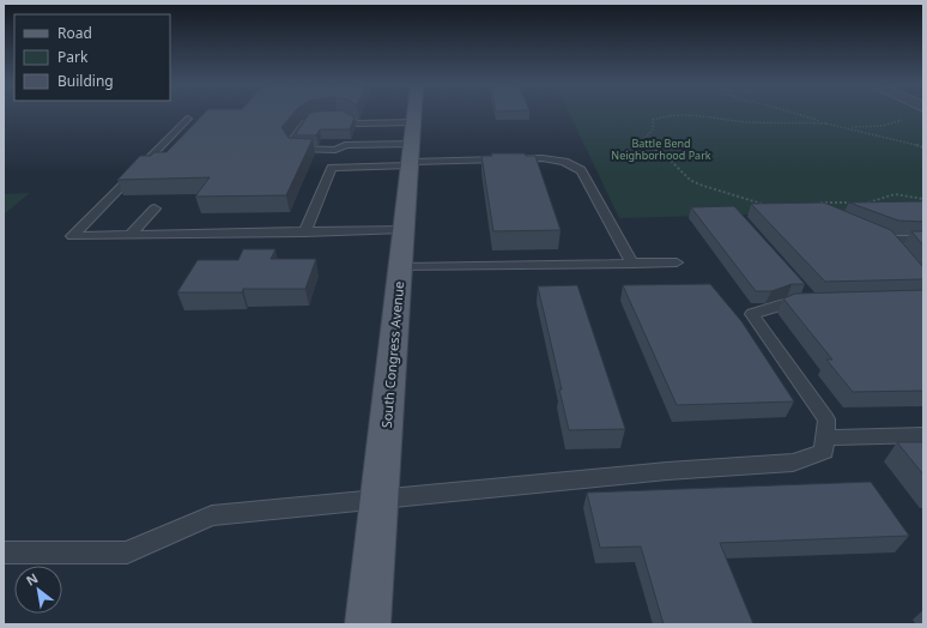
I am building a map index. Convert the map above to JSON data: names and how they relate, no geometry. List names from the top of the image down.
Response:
{
  "streets": {
    "main road": ["South Congress Avenue"]
  },
  "parks": ["Battle Bend Neighborhood Park"],
  "legend": ["Road", "Park", "Building"],
  "north": "top left"
}
